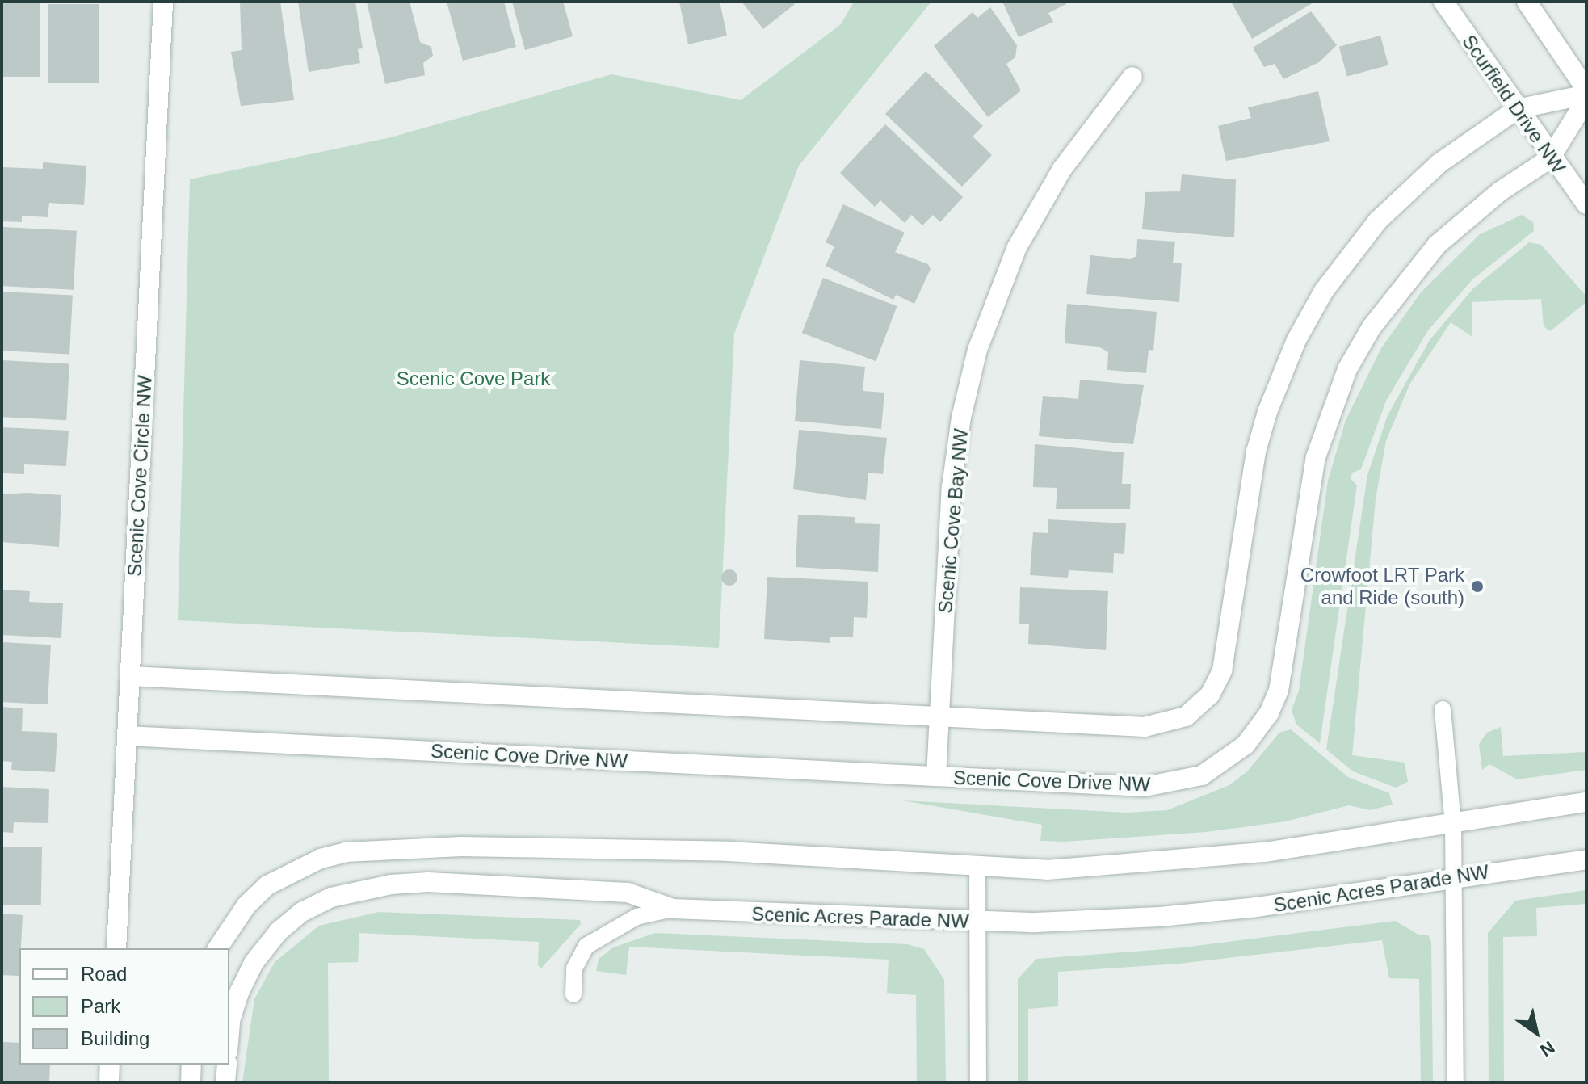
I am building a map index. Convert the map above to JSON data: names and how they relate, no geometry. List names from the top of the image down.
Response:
{
  "streets": {
    "street": [
      "Scurfield Drive NW",
      "Scenic Cove Circle NW",
      "Scenic Cove Bay NW",
      "Scenic Cove Drive NW",
      "Scenic Acres Parade NW"
    ]
  },
  "crossings": [
    ["Scurfield Drive NW", "Scenic Cove Drive NW"],
    ["Scenic Cove Circle NW", "Scenic Cove Drive NW"],
    ["Scenic Cove Bay NW", "Scenic Cove Drive NW"]
  ],
  "parks": ["Scenic Cove Park"],
  "places": ["Crowfoot LRT Park and Ride (south)"],
  "legend": ["Road", "Park", "Building"],
  "north": "bottom right"
}
